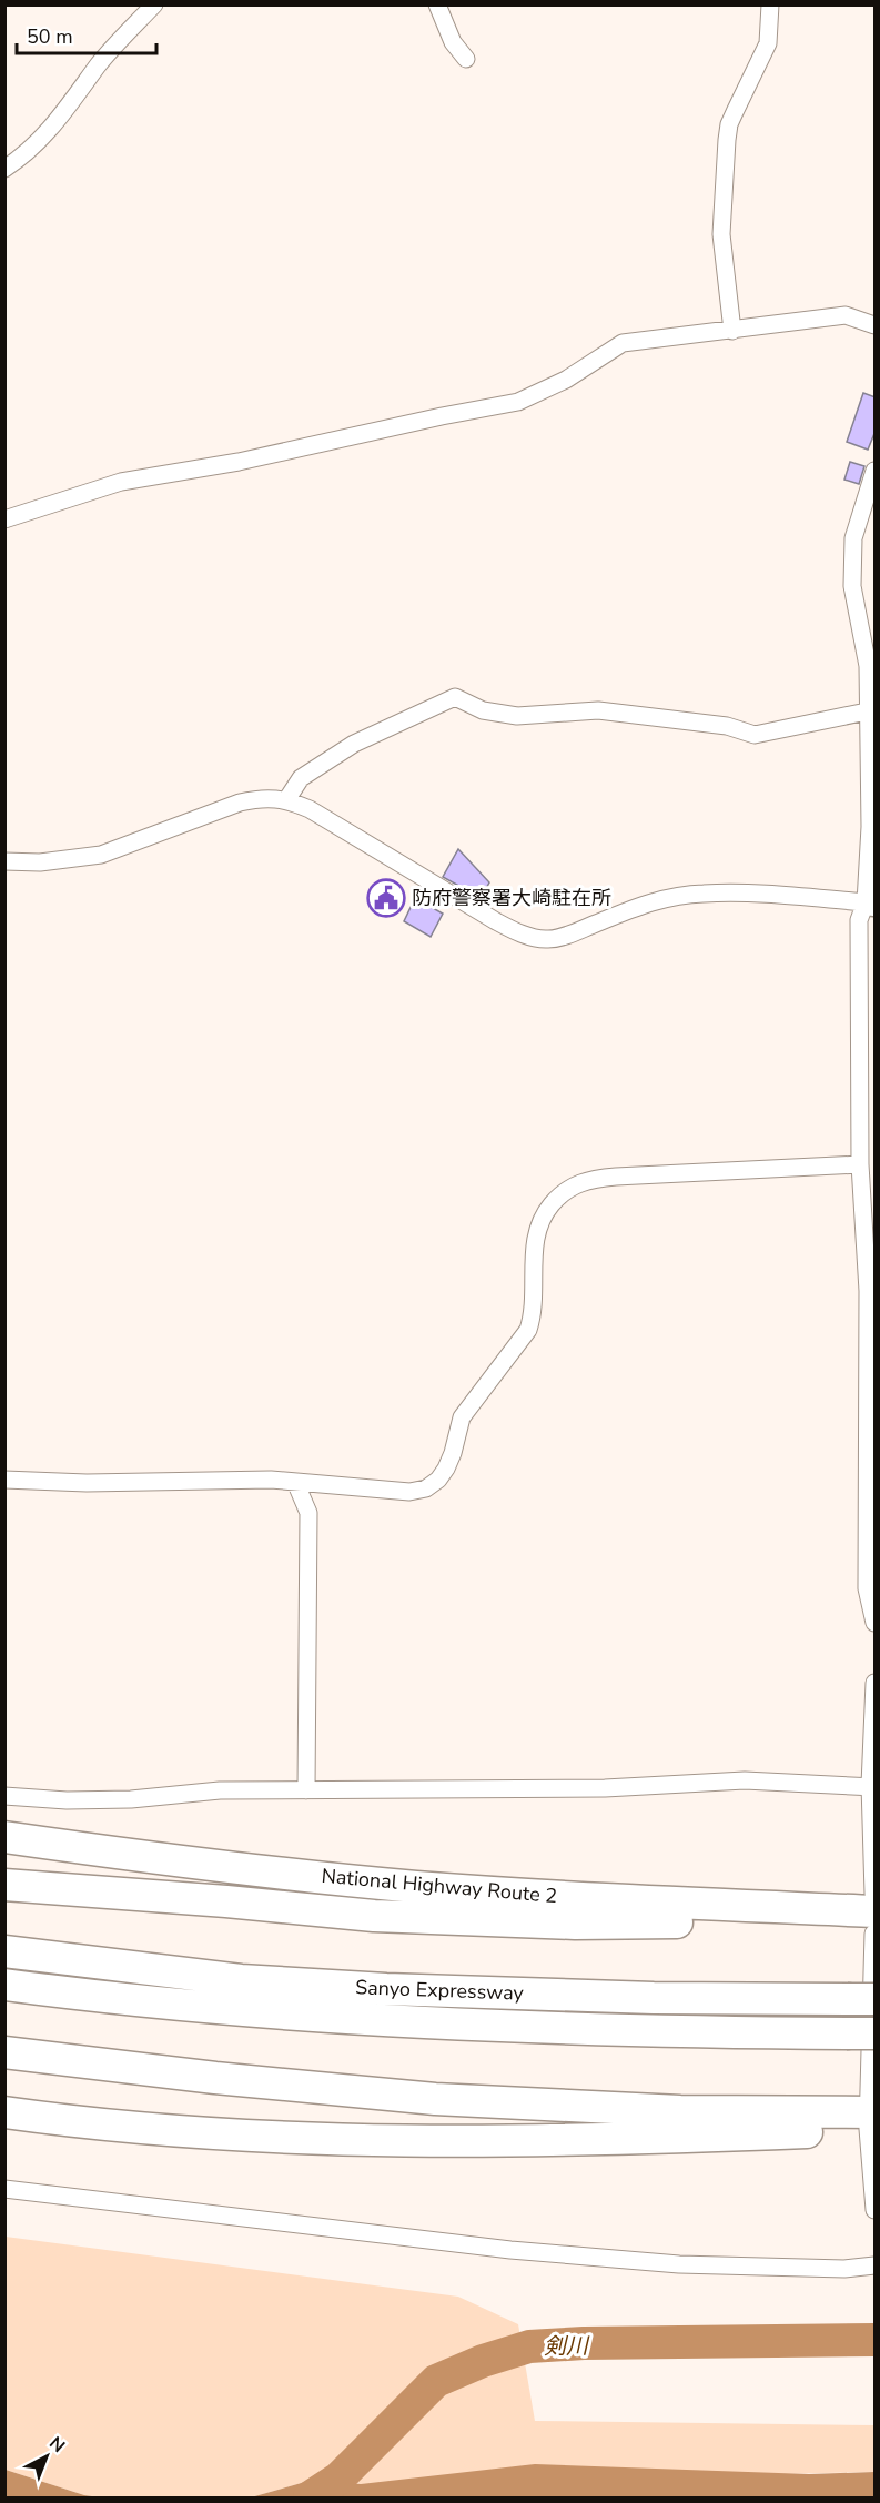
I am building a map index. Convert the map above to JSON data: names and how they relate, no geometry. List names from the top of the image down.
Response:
{
  "streets": {
    "highway": ["National Highway Route 2", "Sanyo Expressway"]
  },
  "water": ["剣川"],
  "places": {
    "public building": ["防府警察署大崎駐在所"]
  },
  "scale_bar": "50 m",
  "north": "top right"
}
